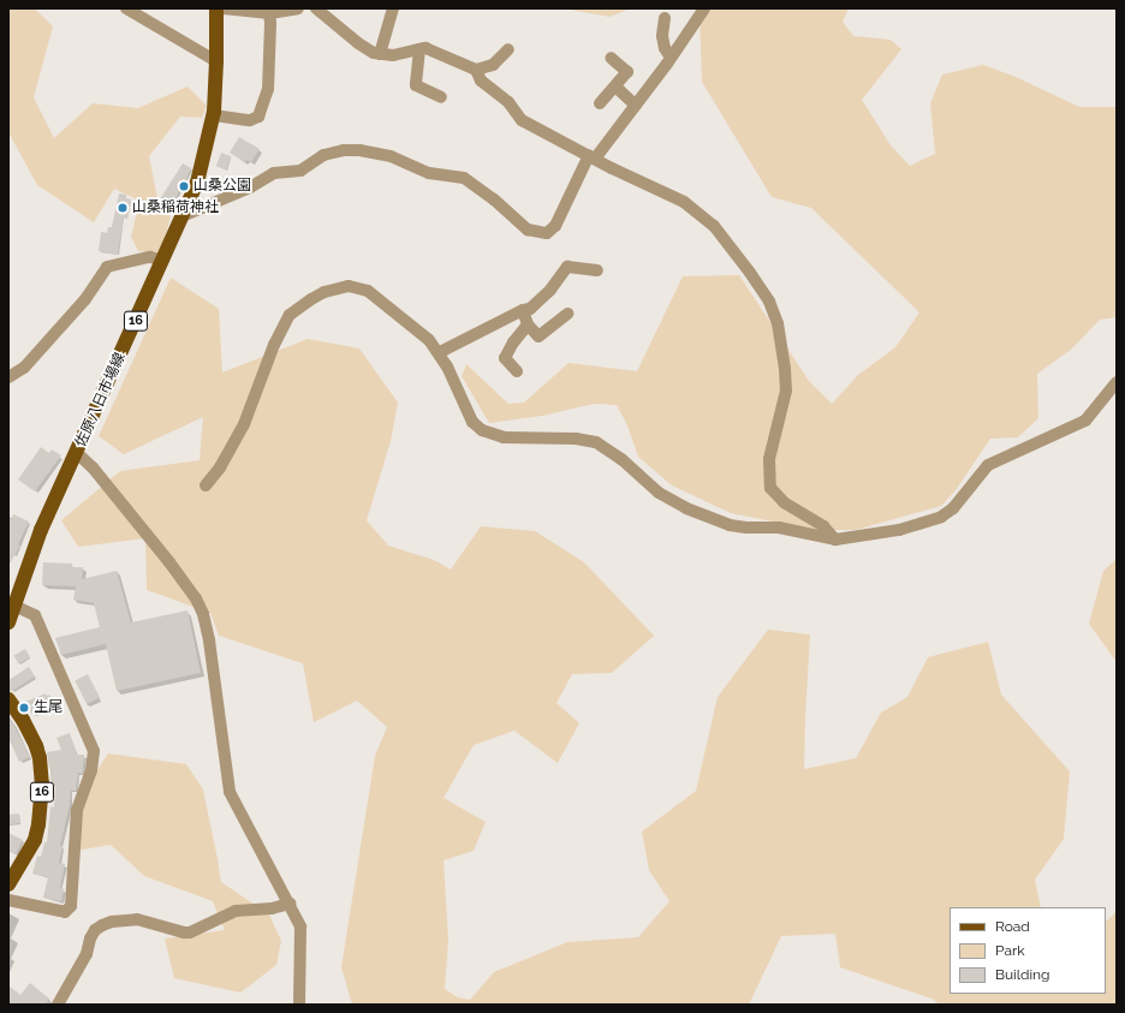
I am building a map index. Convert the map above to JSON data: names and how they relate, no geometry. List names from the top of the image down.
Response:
{
  "streets": {
    "main road": ["16", "佐原八日市場線"]
  },
  "places": ["山桑公園", "山桑稲荷神社", "生尾"],
  "legend": ["Road", "Park", "Building"]
}
